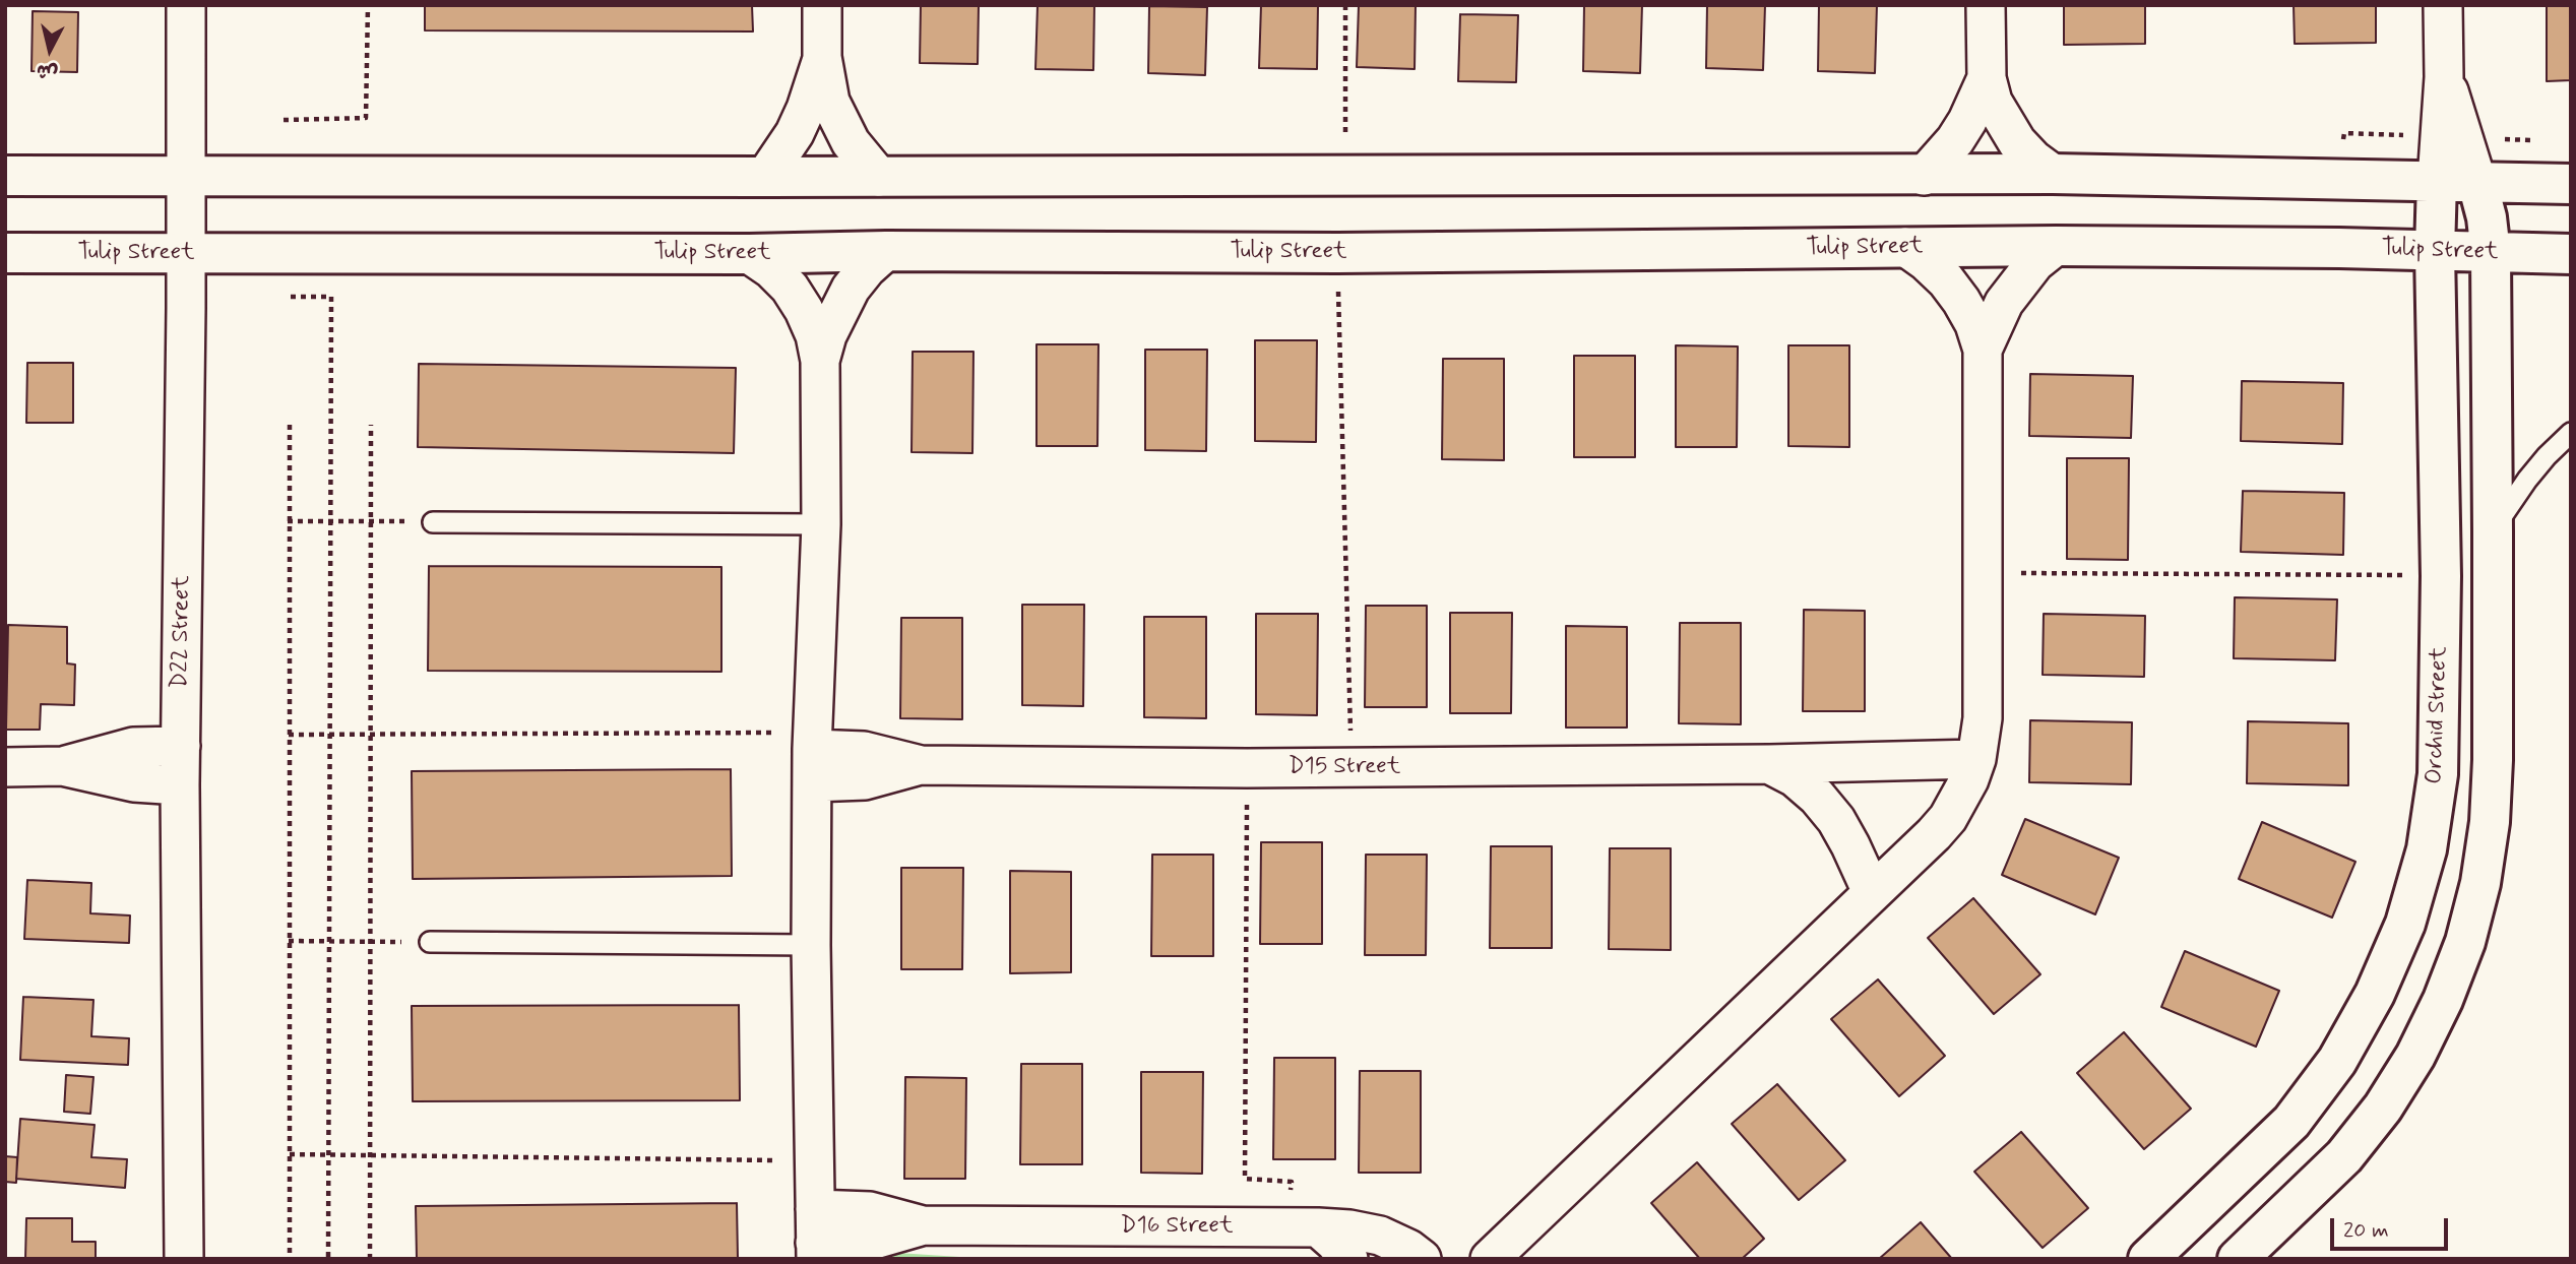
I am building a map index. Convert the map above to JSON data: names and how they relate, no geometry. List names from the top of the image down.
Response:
{
  "streets": {
    "street": [
      "Tulip Street",
      "D22 Street",
      "Orchid Street",
      "D15 Street",
      "D16 Street"
    ]
  },
  "crossings": [
    ["Tulip Street", "D22 Street"],
    ["Tulip Street", "Orchid Street"]
  ],
  "scale_bar": "20 m",
  "north": "bottom"
}
